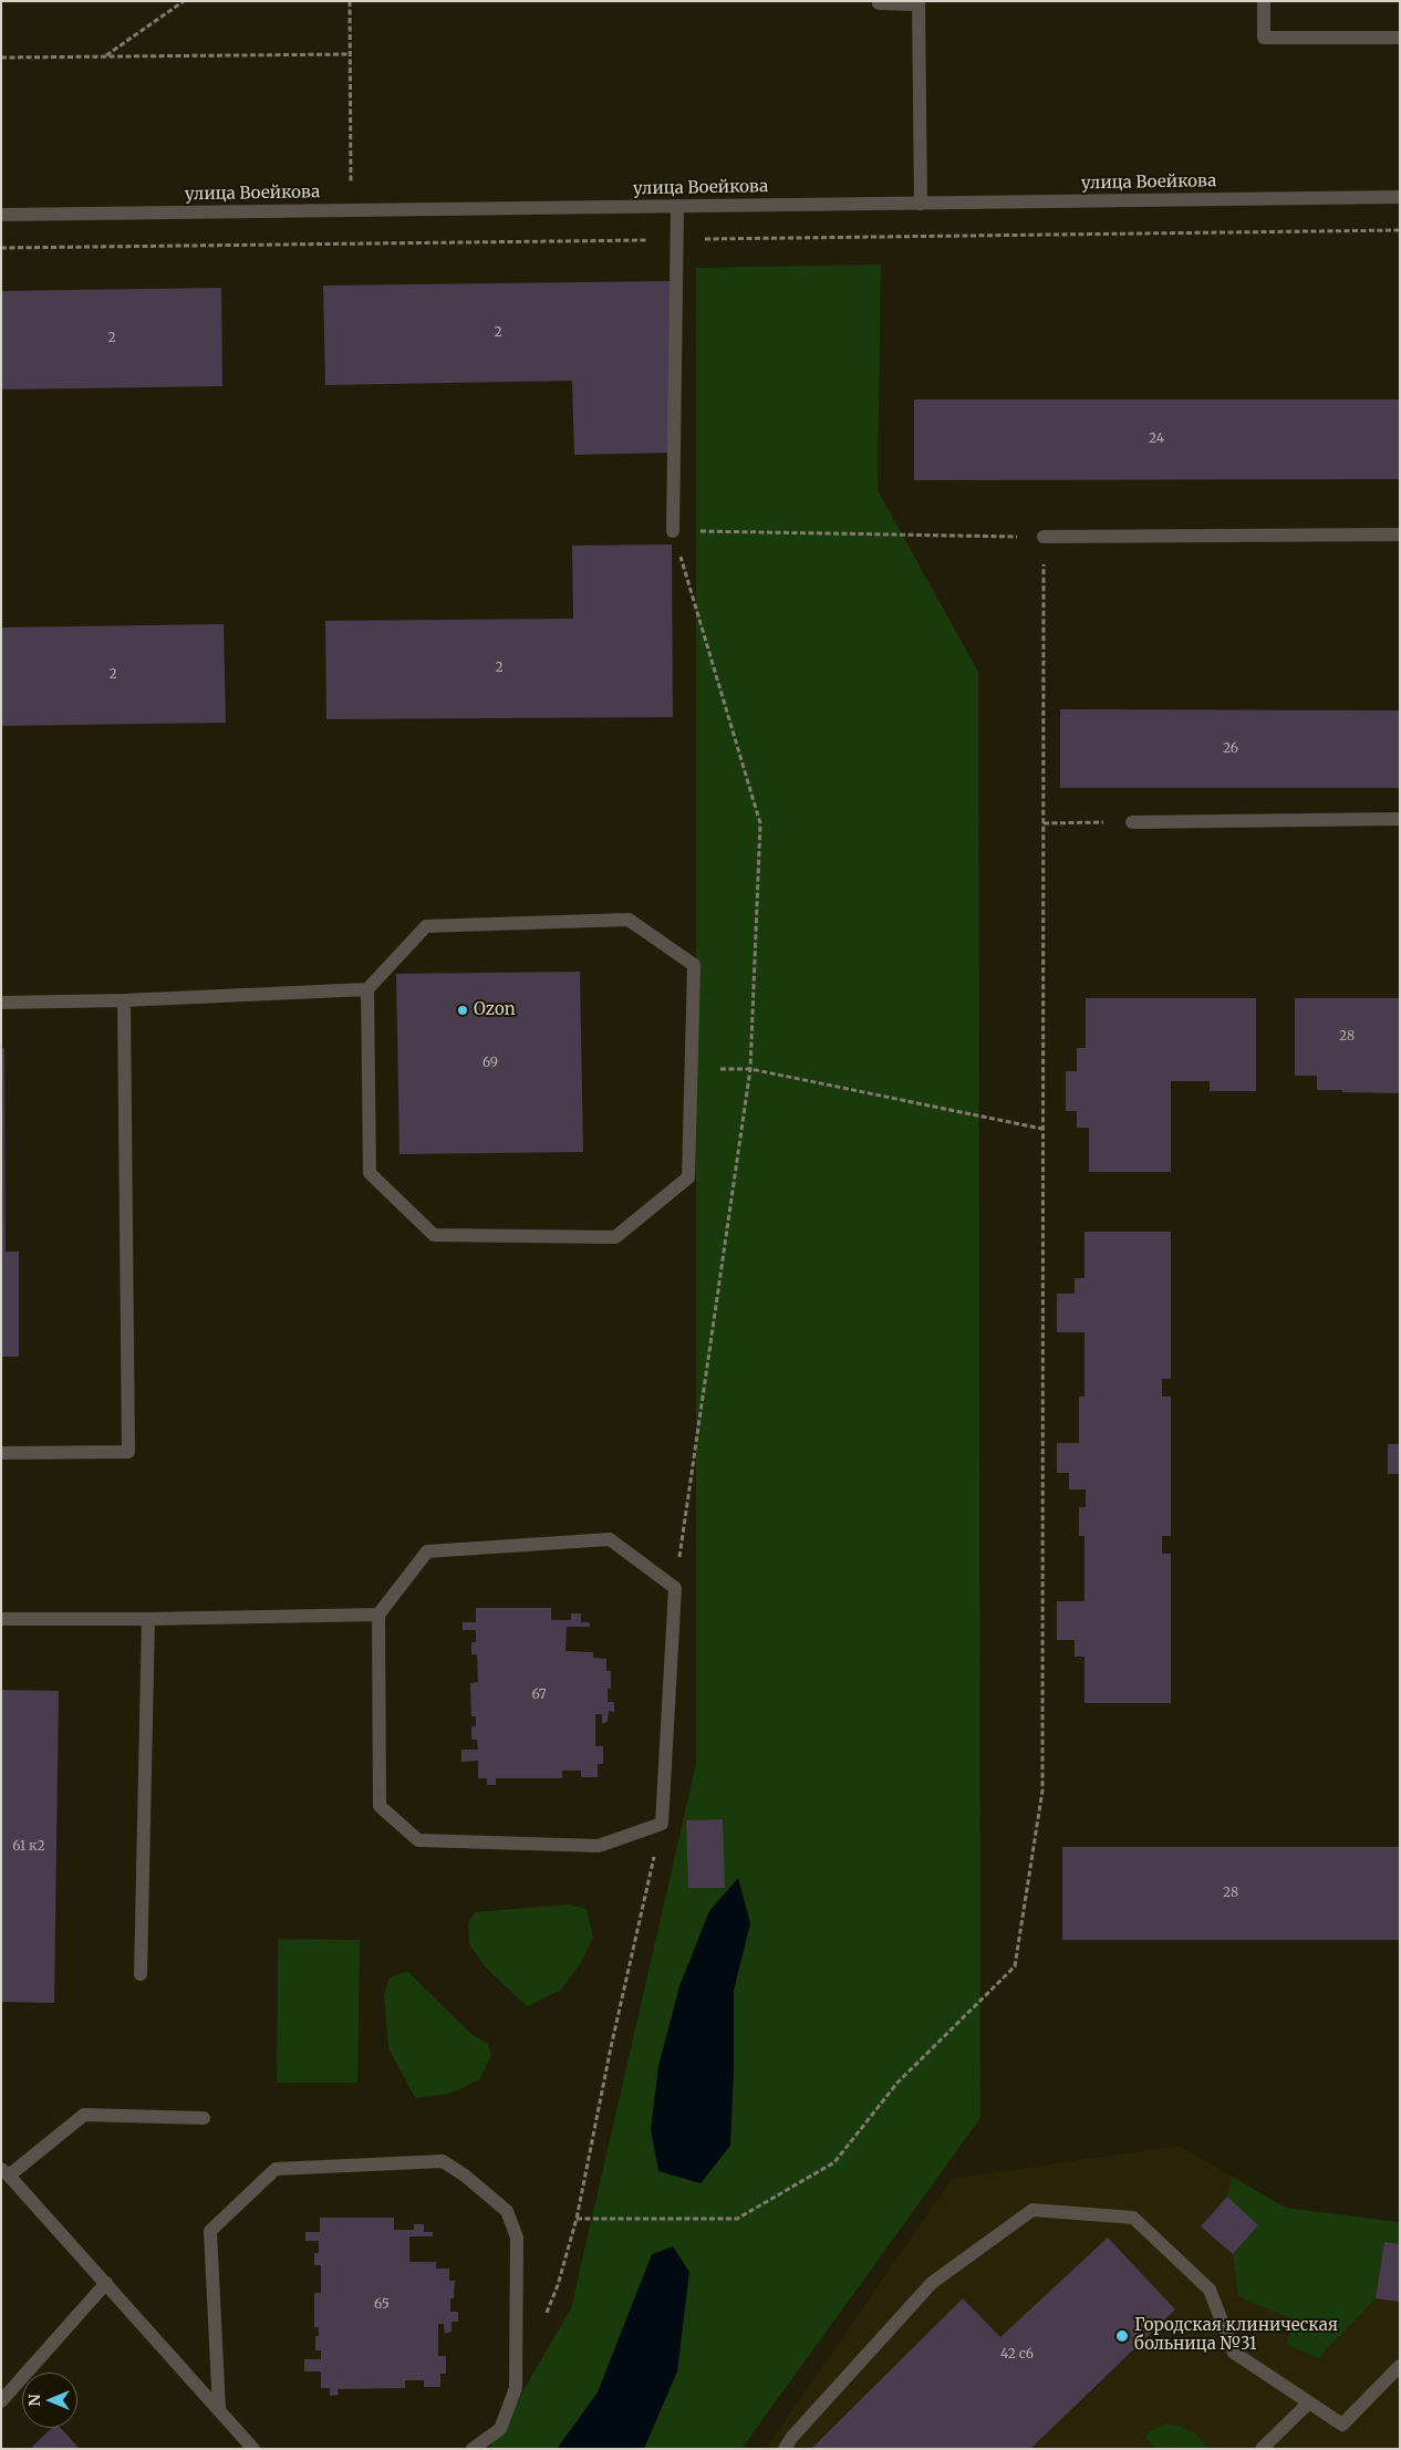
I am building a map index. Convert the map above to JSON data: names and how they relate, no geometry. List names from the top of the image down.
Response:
{
  "streets": {
    "street": ["улица Воейкова"]
  },
  "places": ["Ozon", "Городская клиническая больница №31"],
  "house_numbers": [
    "2",
    "2",
    "24",
    "2",
    "2",
    "26",
    "28",
    "69",
    "67",
    "61 к2",
    "28",
    "65",
    "42 с6"
  ],
  "north": "left"
}
